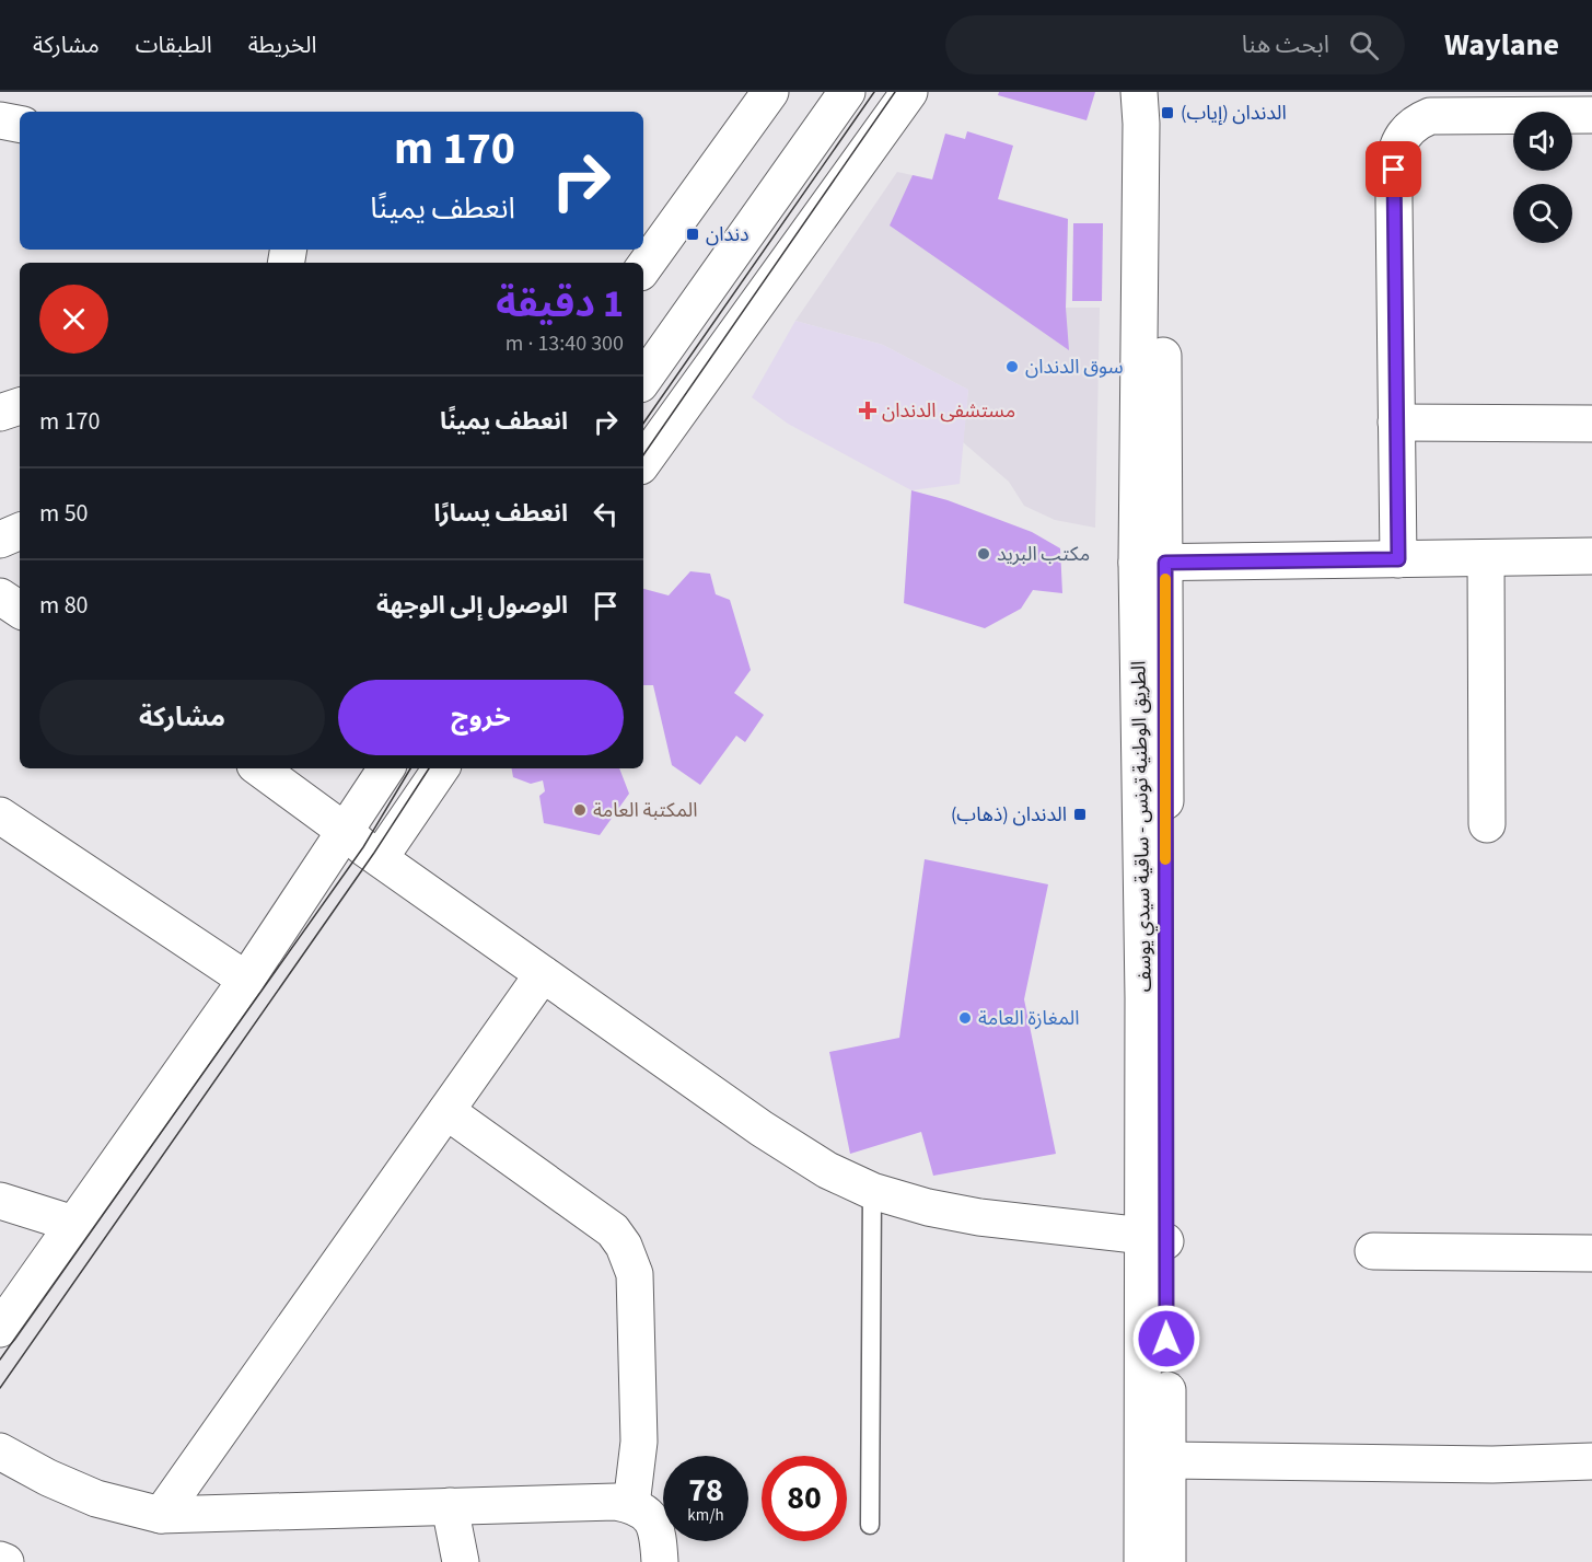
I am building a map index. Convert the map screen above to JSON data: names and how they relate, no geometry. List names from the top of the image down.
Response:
{
  "streets": {
    "main road": ["الطريق الوطنية تونس - ساقية سيدي يوسف"]
  },
  "places": {
    "transit": ["الدندان (إياب)", "دندان", "الدندان (ذهاب)"],
    "other": [
      "سوق الدندان",
      "مكتب البريد",
      "المكتبة العامة",
      "المغازة العامة"
    ],
    "health": ["مستشفى الدندان"]
  },
  "page": {
    "header": "Waylane",
    "search": "ابحث هنا",
    "nav": ["الخريطة", "الطبقات", "مشاركة"],
    "turn": ["170 m", "انعطف يمينًا"],
    "heading": ["1 دقيقة", "300 m · 13:40"],
    "list": [
      {
        "name": "انعطف يمينًا",
        "value": "170 m"
      },
      {
        "name": "انعطف يسارًا",
        "value": "50 m"
      },
      {
        "name": "الوصول إلى الوجهة",
        "value": "80 m"
      }
    ],
    "buttons": ["خروج", "مشاركة"],
    "speed": "78 km/h",
    "limit": "80"
  }
}
